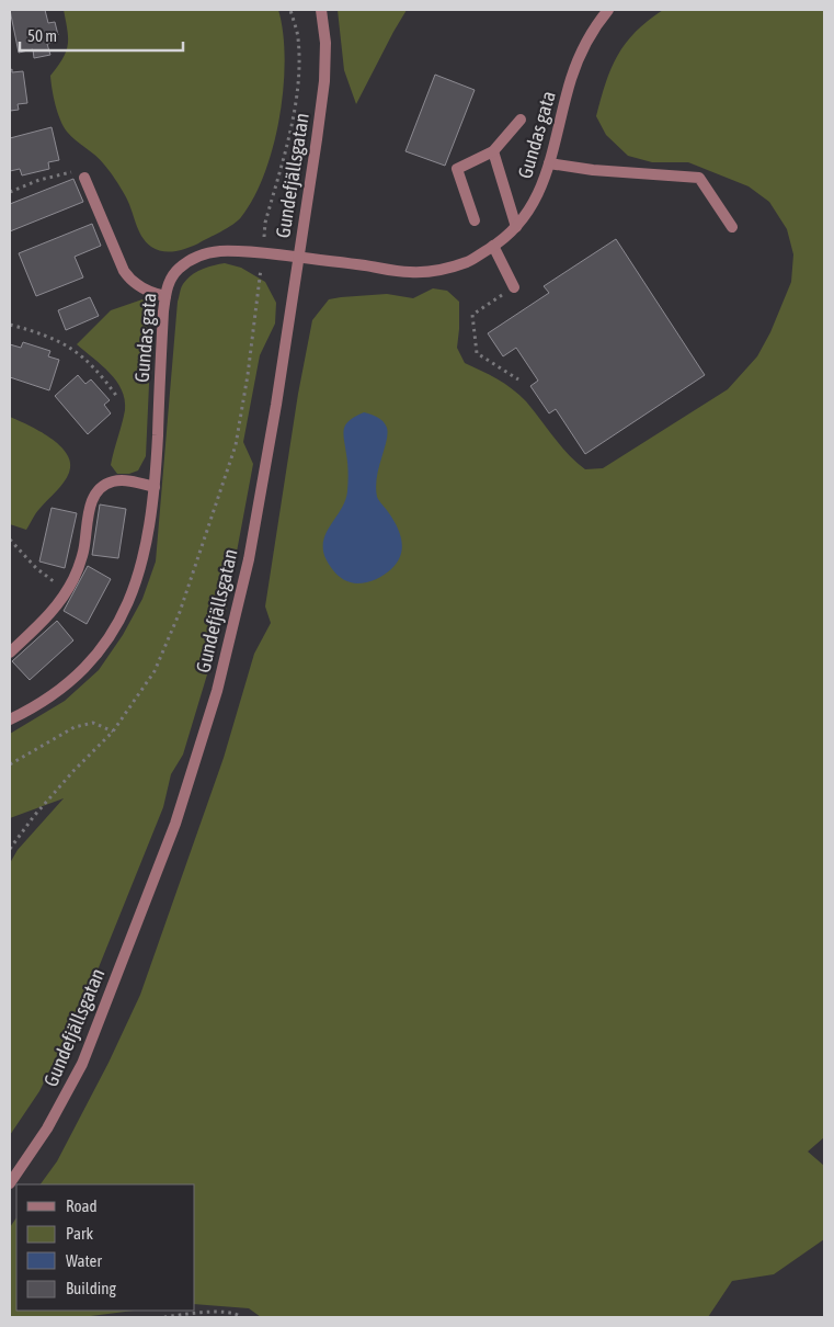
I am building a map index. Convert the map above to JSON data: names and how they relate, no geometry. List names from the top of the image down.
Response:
{
  "streets": {
    "street": ["Gundas gata", "Gundefjällsgatan"]
  },
  "crossings": [
    ["Gundas gata", "Gundefjällsgatan"]
  ],
  "legend": [
    "Road",
    "Park",
    "Water",
    "Building"
  ],
  "scale_bar": "50 m"
}
